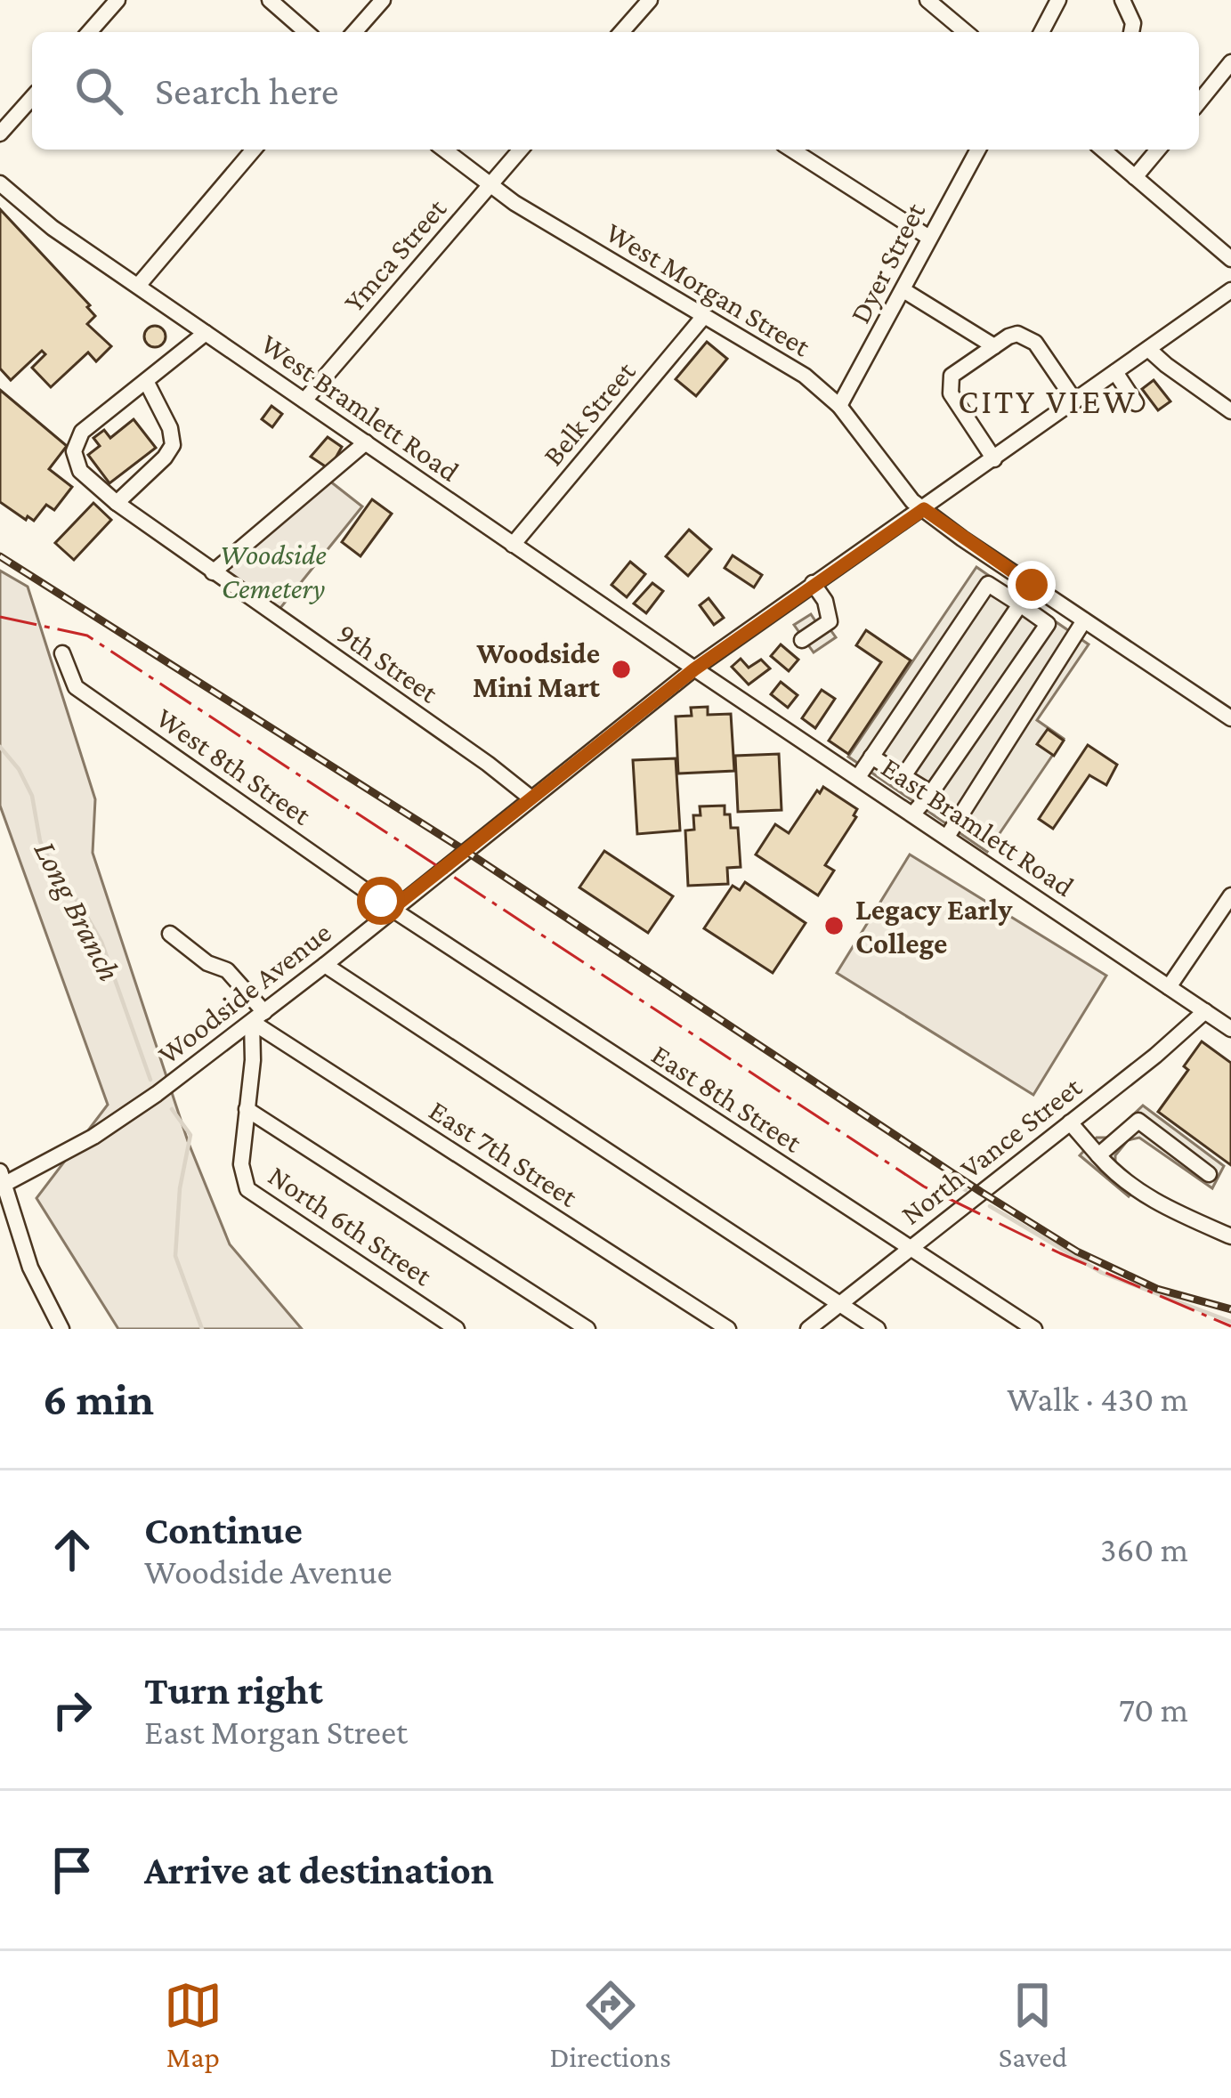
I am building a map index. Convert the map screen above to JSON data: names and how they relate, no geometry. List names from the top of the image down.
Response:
{
  "streets": {
    "street": [
      "Ymca Street",
      "Dyer Street",
      "West Morgan Street",
      "West Bramlett Road",
      "Belk Street",
      "9th Street",
      "West 8th Street",
      "East Bramlett Road",
      "Woodside Avenue",
      "East 8th Street",
      "North Vance Street",
      "East 7th Street",
      "North 6th Street"
    ]
  },
  "crossings": [
    ["Ymca Street", "West Morgan Street"],
    ["Ymca Street", "West Bramlett Road"],
    ["Dyer Street", "West Morgan Street"],
    ["West Morgan Street", "Belk Street"],
    ["West Morgan Street", "Woodside Avenue"],
    ["West Bramlett Road", "Belk Street"],
    ["West Bramlett Road", "East Bramlett Road"],
    ["West Bramlett Road", "Woodside Avenue"],
    ["9th Street", "Woodside Avenue"],
    ["West 8th Street", "Woodside Avenue"],
    ["West 8th Street", "East 8th Street"],
    ["East Bramlett Road", "Woodside Avenue"],
    ["East Bramlett Road", "North Vance Street"],
    ["Woodside Avenue", "East 8th Street"],
    ["Woodside Avenue", "East 7th Street"],
    ["Woodside Avenue", "North 6th Street"],
    ["East 8th Street", "North Vance Street"],
    ["East 7th Street", "North 6th Street"]
  ],
  "districts": ["CITY VIEW"],
  "water": ["Long Branch"],
  "parks": ["Woodside Cemetery"],
  "places": ["Woodside Mini Mart", "Legacy Early College"],
  "page": {
    "search": "Search here",
    "heading": ["6 min", "Walk · 430 m"],
    "list": [
      ["Continue", "Woodside Avenue", "360 m"],
      ["Turn right", "East Morgan Street", "70 m"],
      "Arrive at destination"
    ],
    "nav": ["Map", "Directions", "Saved"]
  }
}
